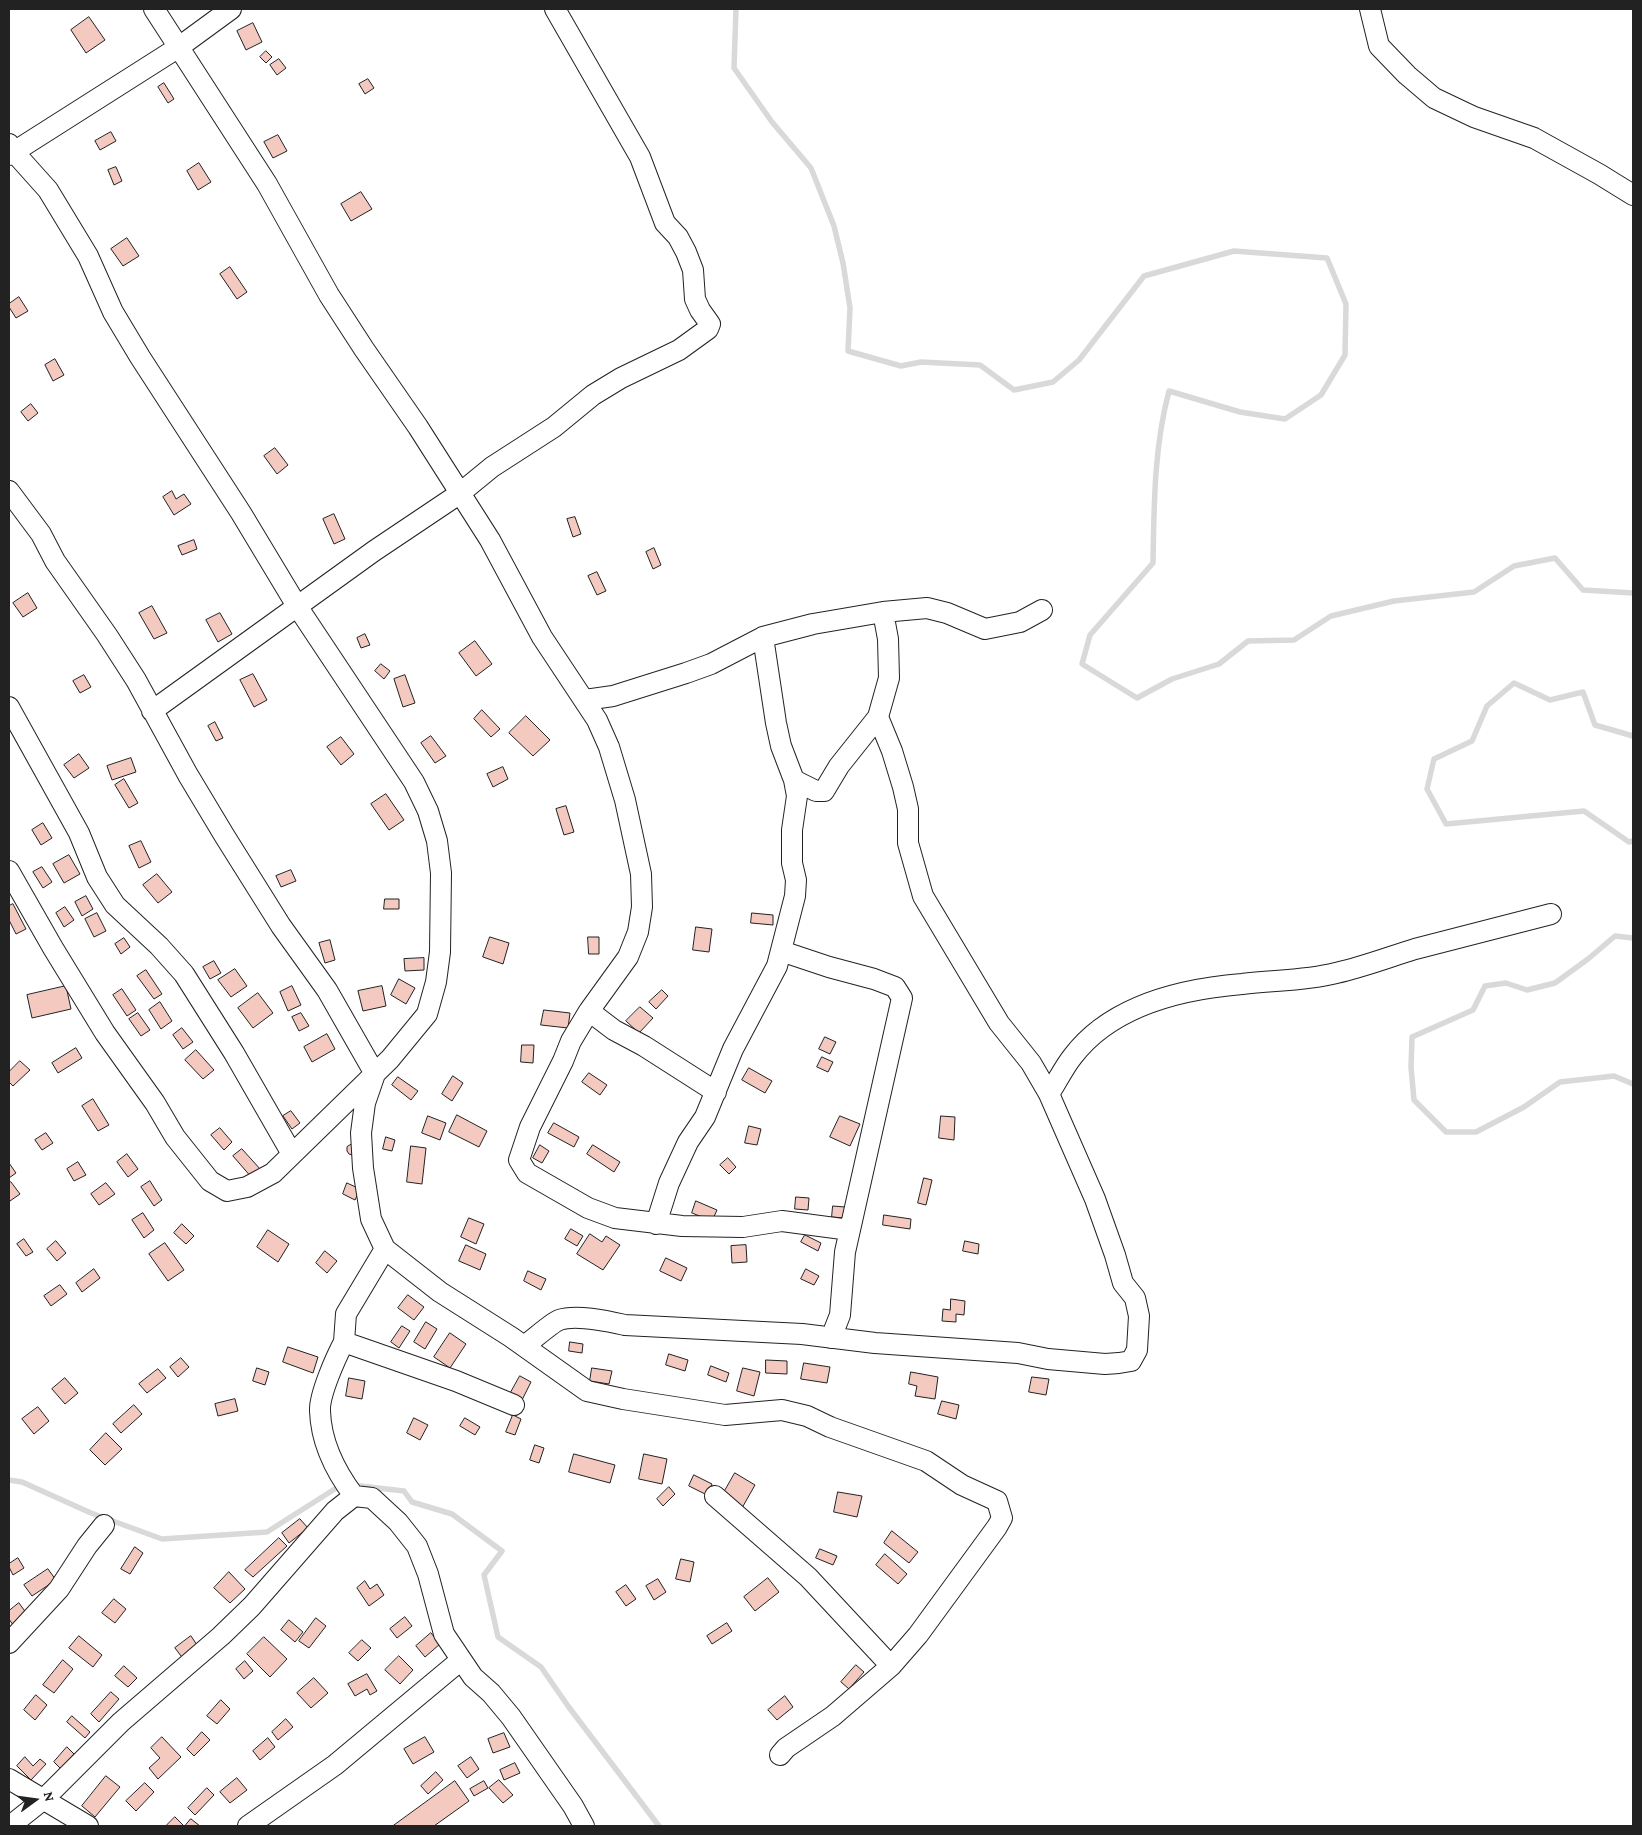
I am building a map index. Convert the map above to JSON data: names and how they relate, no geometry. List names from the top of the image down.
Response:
{
  "north": "right"
}
